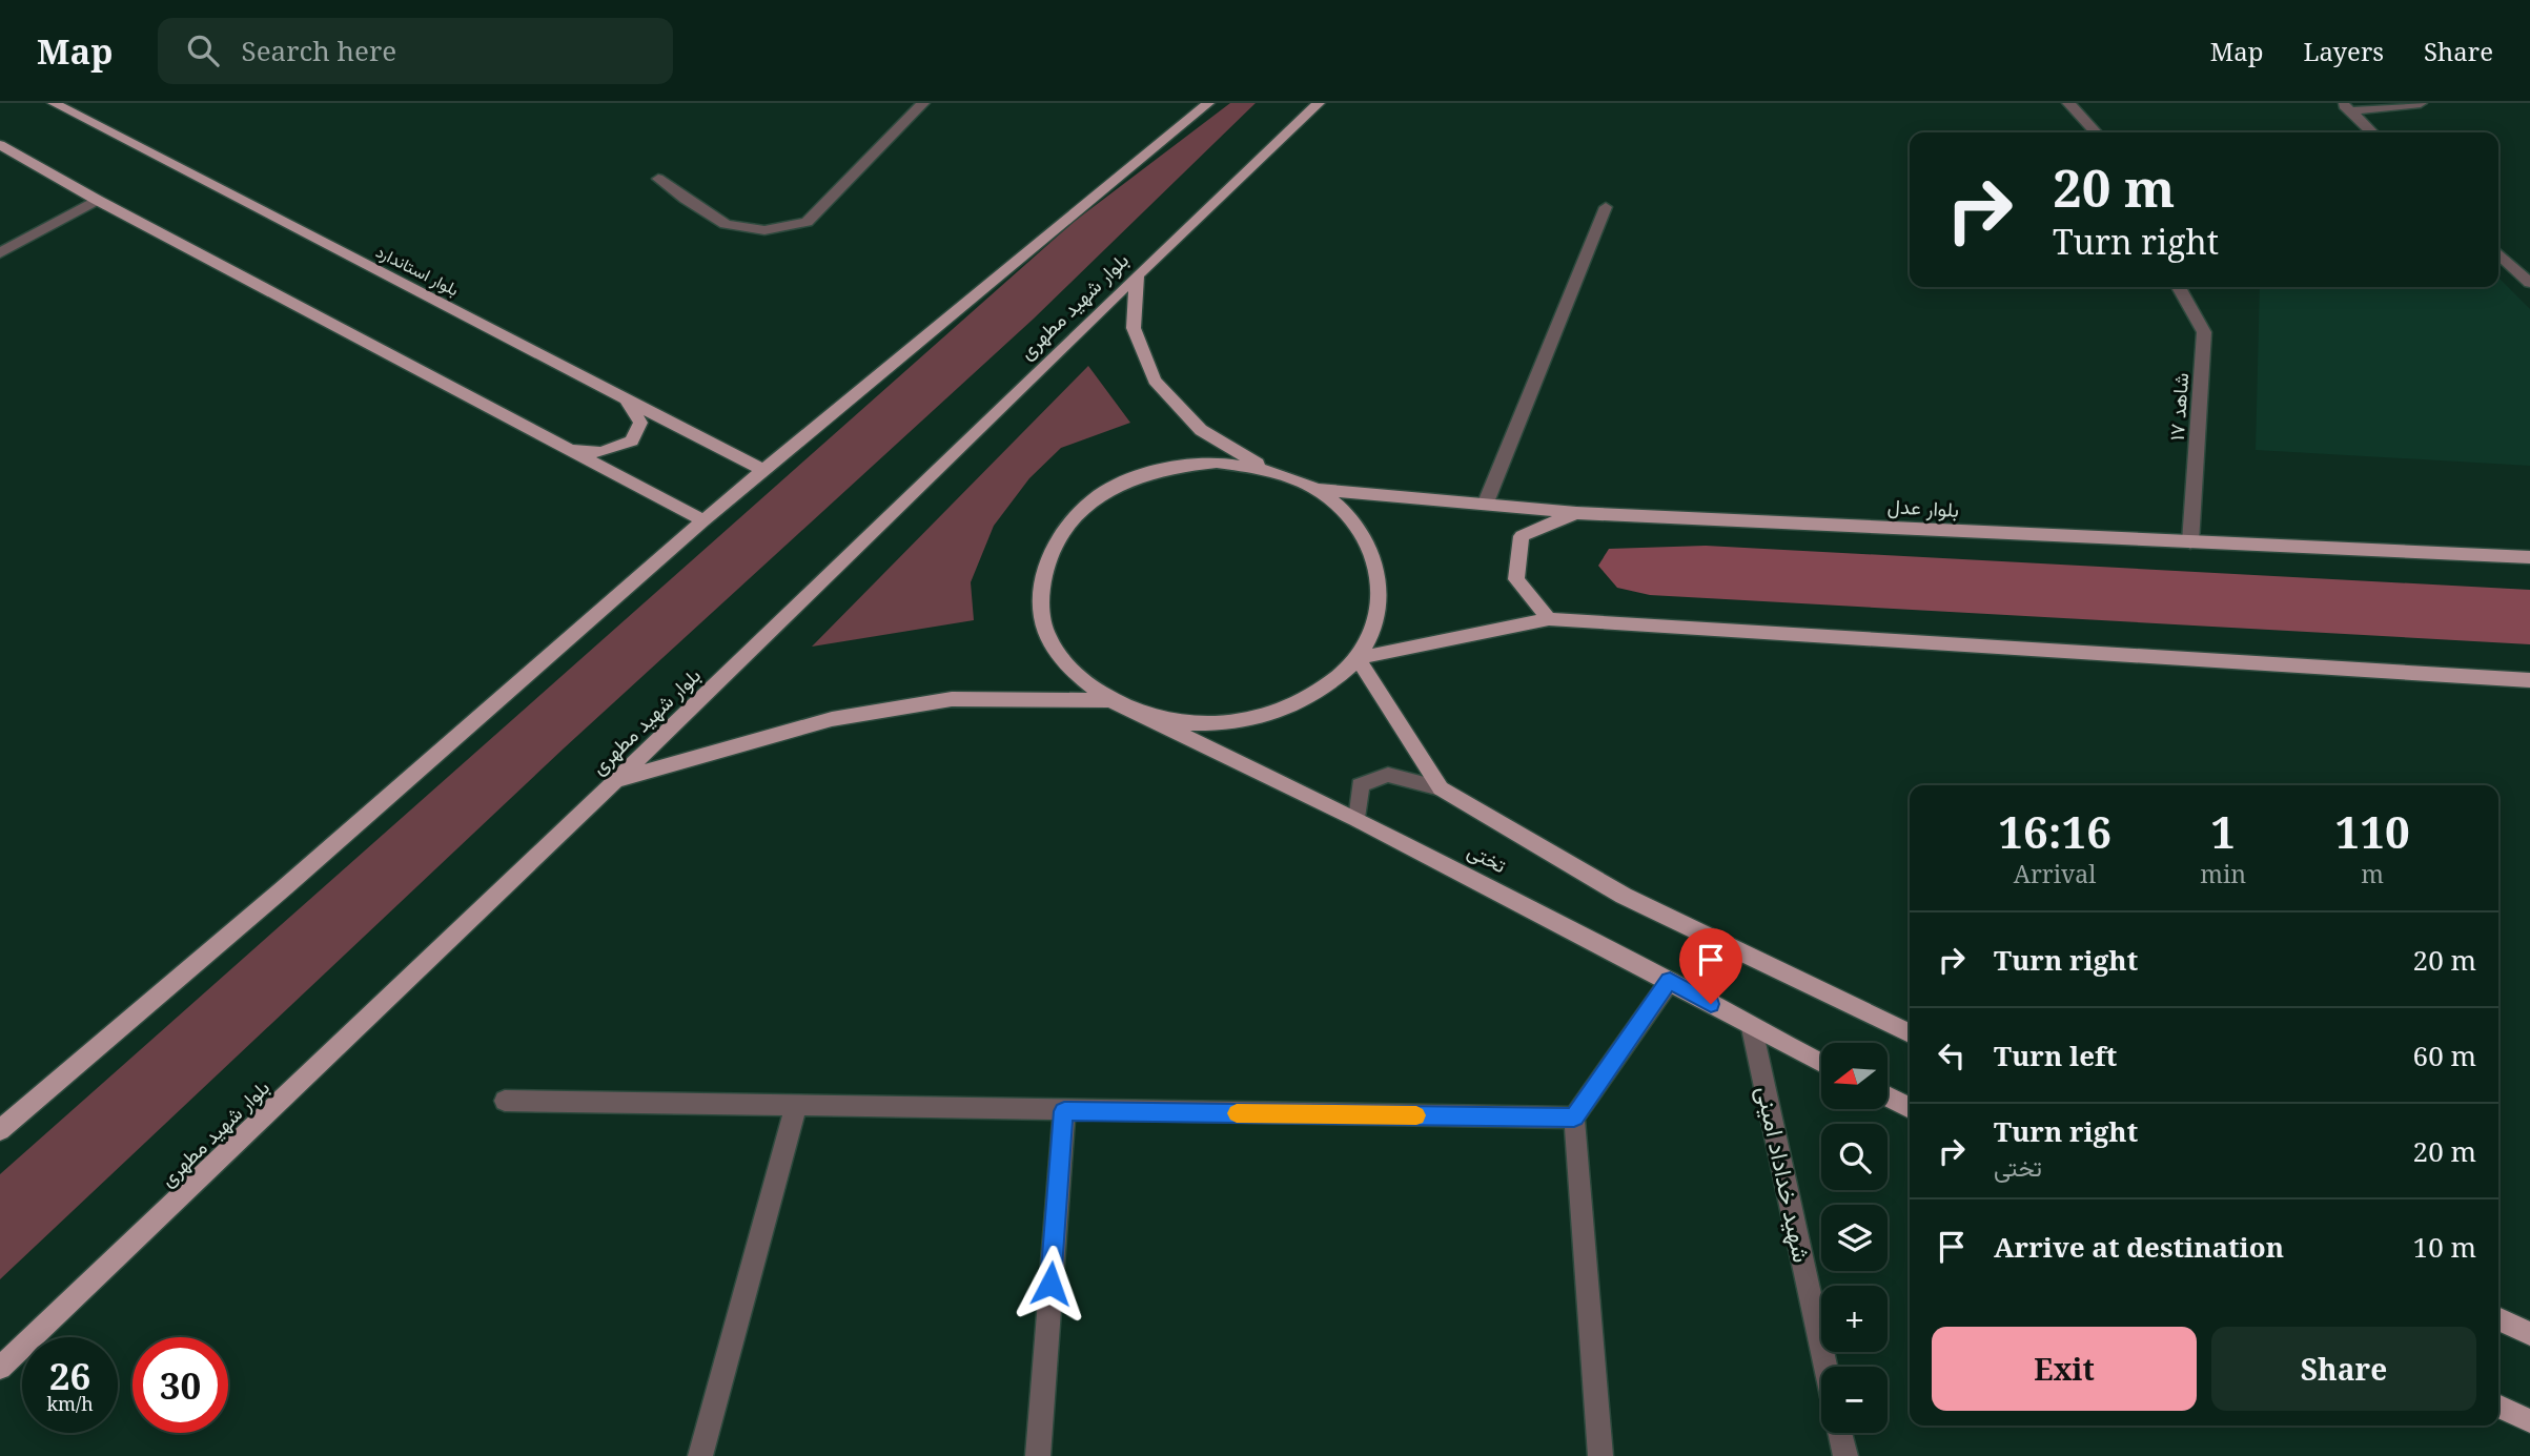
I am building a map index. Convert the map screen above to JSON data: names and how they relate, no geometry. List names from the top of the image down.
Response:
{
  "streets": {
    "main road": [
      "بلوار استاندارد",
      "بلوار شهید مطهری",
      "بلوار عدل",
      "تختی"
    ],
    "street": ["شاهد ۱۷", "شهید خداداد امینی"]
  },
  "crossings": [
    ["شاهد ۱۷", "بلوار عدل"],
    ["تختی", "شهید خداداد امینی"]
  ],
  "north": "left",
  "page": {
    "header": "Map",
    "search": "Search here",
    "nav": ["Map", "Layers", "Share"],
    "turn": ["20 m", "Turn right"],
    "eta": [
      "16:16",
      "Arrival",
      "1",
      "min",
      "110",
      "m"
    ],
    "list": [
      {
        "name": "Turn right",
        "value": "20 m"
      },
      {
        "name": "Turn left",
        "value": "60 m"
      },
      {
        "name": "Turn right",
        "note": "تختی",
        "value": "20 m"
      },
      {
        "name": "Arrive at destination",
        "value": "10 m"
      }
    ],
    "map_buttons": ["+", "−"],
    "buttons": ["Exit", "Share"],
    "speed": "26 km/h",
    "limit": "30"
  }
}
